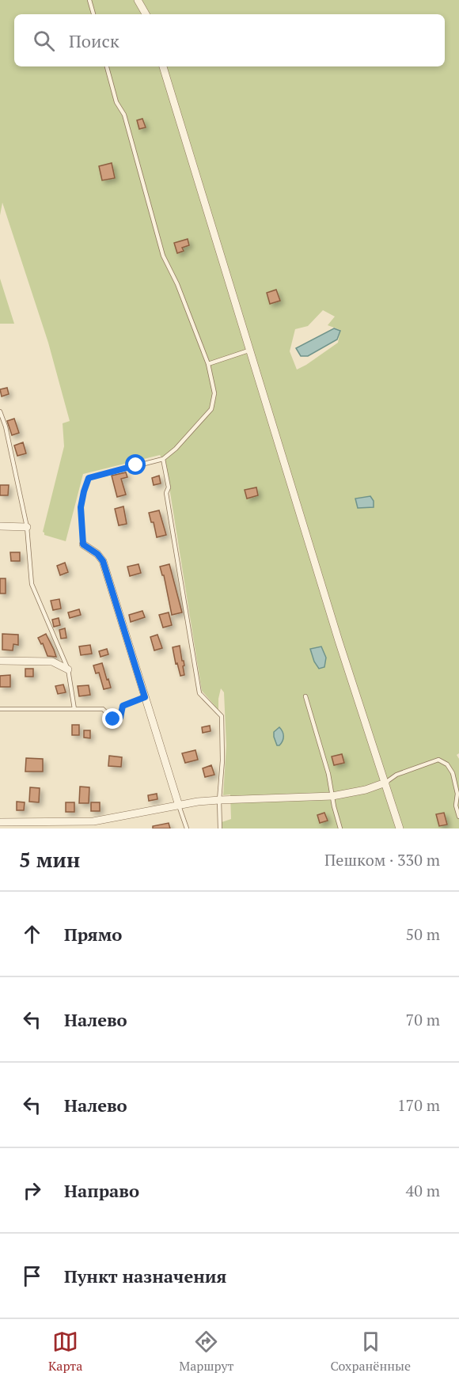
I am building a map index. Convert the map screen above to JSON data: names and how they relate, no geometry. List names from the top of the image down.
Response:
{
  "page": {
    "search": "Поиск",
    "heading": ["5 мин", "Пешком · 330 m"],
    "list": [
      ["Прямо", "50 m"],
      ["Налево", "70 m"],
      ["Налево", "170 m"],
      ["Направо", "40 m"],
      "Пункт назначения"
    ],
    "nav": ["Карта", "Маршрут", "Сохранённые"]
  }
}
